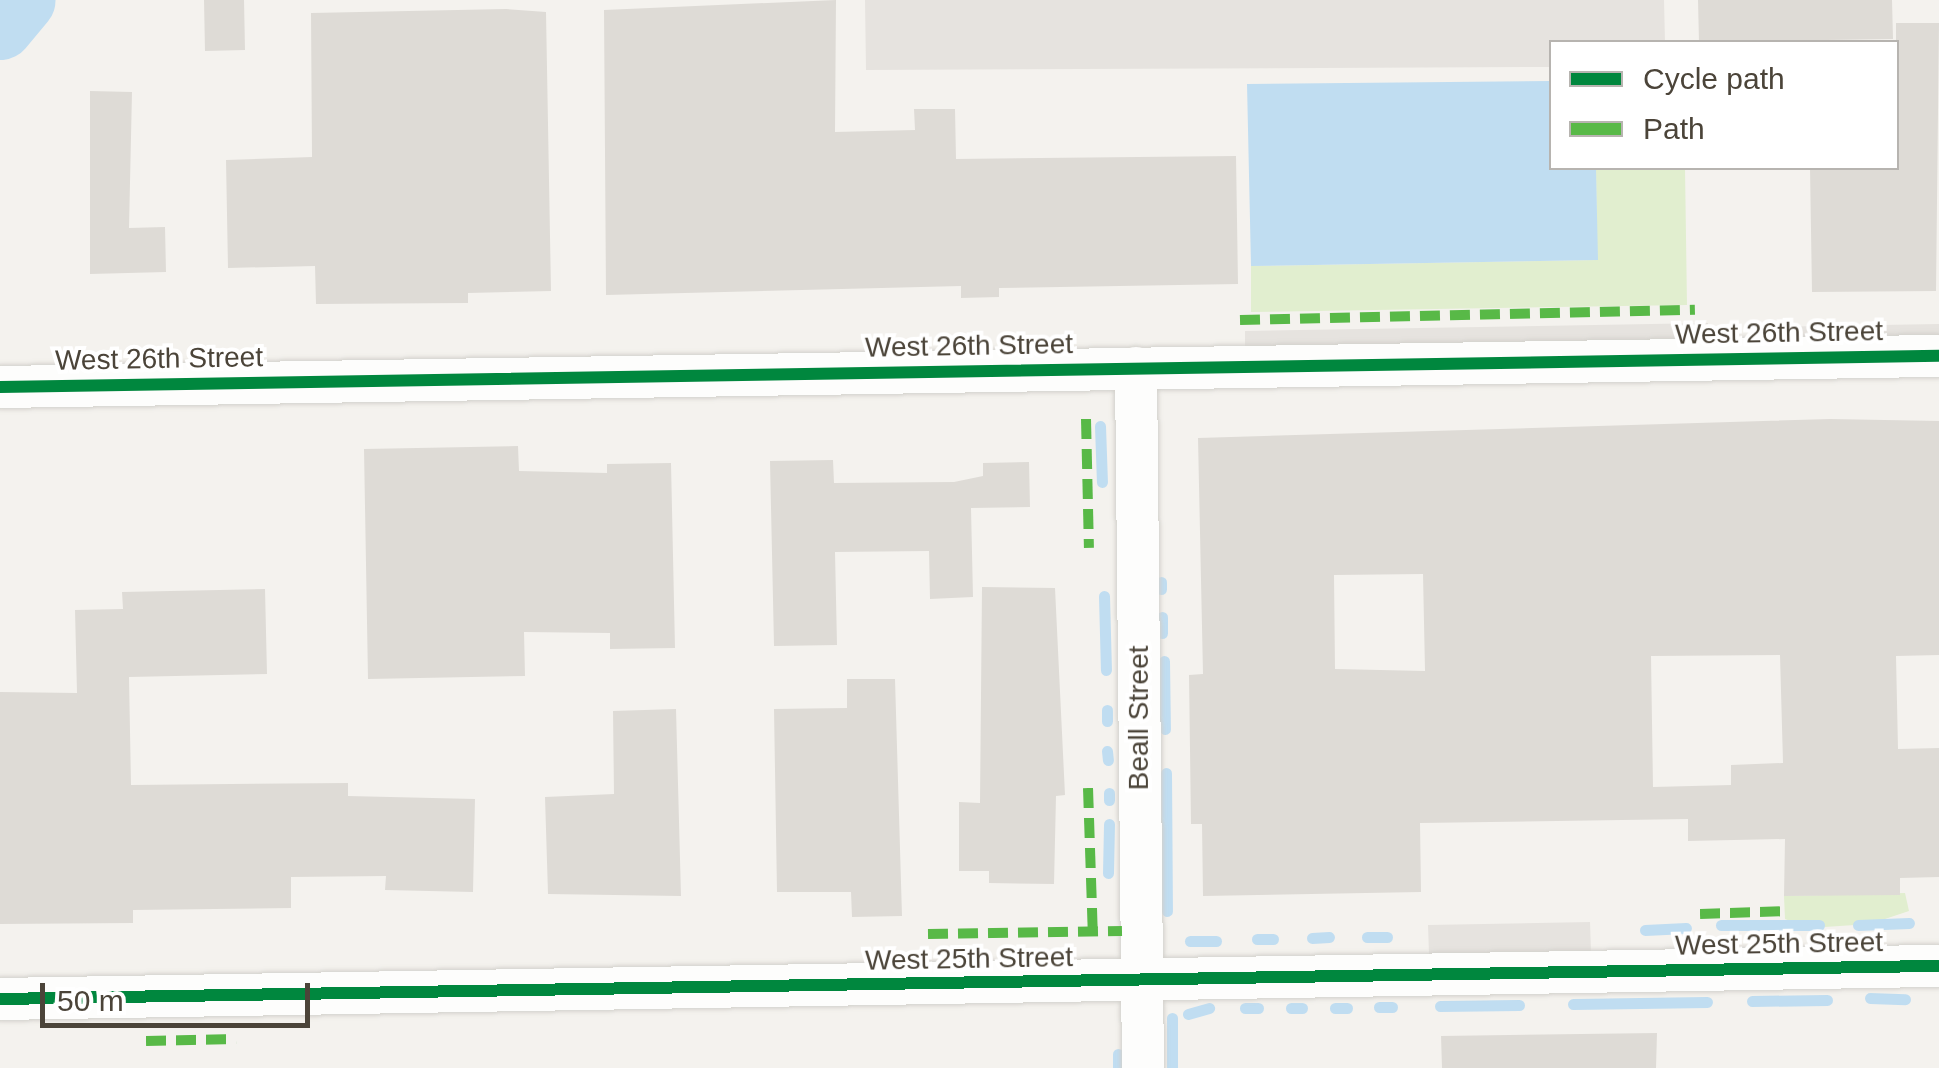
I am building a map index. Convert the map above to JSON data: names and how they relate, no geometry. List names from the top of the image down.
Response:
{
  "streets": {
    "street": ["West 26th Street", "Beall Street", "West 25th Street"]
  },
  "crossings": [
    ["West 26th Street", "Beall Street"],
    ["Beall Street", "West 25th Street"]
  ],
  "legend": ["Cycle path", "Path"],
  "scale_bar": "50 m"
}
